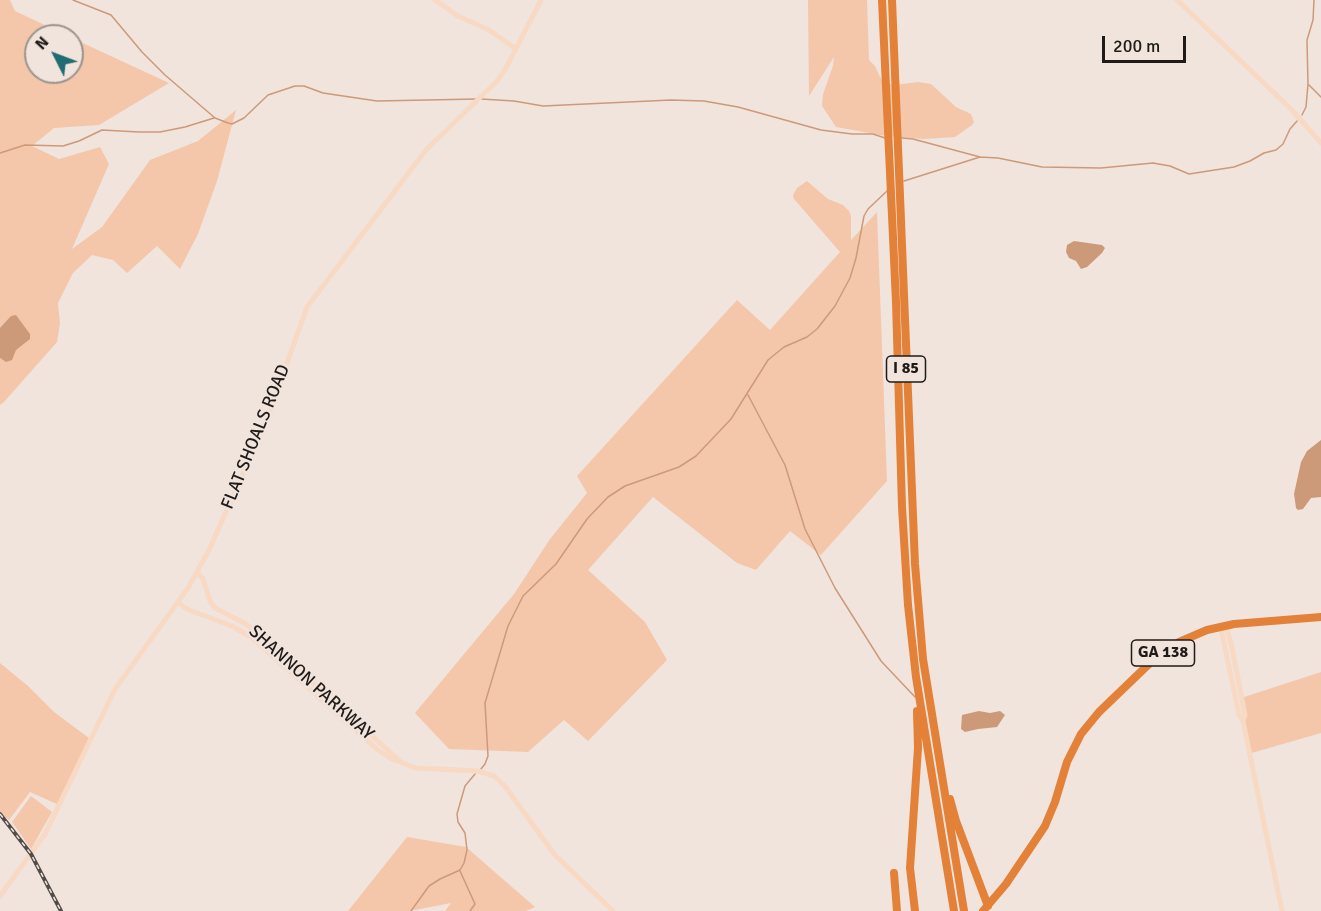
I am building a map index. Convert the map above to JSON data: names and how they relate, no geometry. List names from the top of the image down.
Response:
{
  "streets": {
    "highway": ["I 85", "GA 138"],
    "street": ["FLAT SHOALS ROAD", "SHANNON PARKWAY"]
  },
  "crossings": [
    ["FLAT SHOALS ROAD", "SHANNON PARKWAY"]
  ],
  "scale_bar": "200 m",
  "north": "top left"
}
